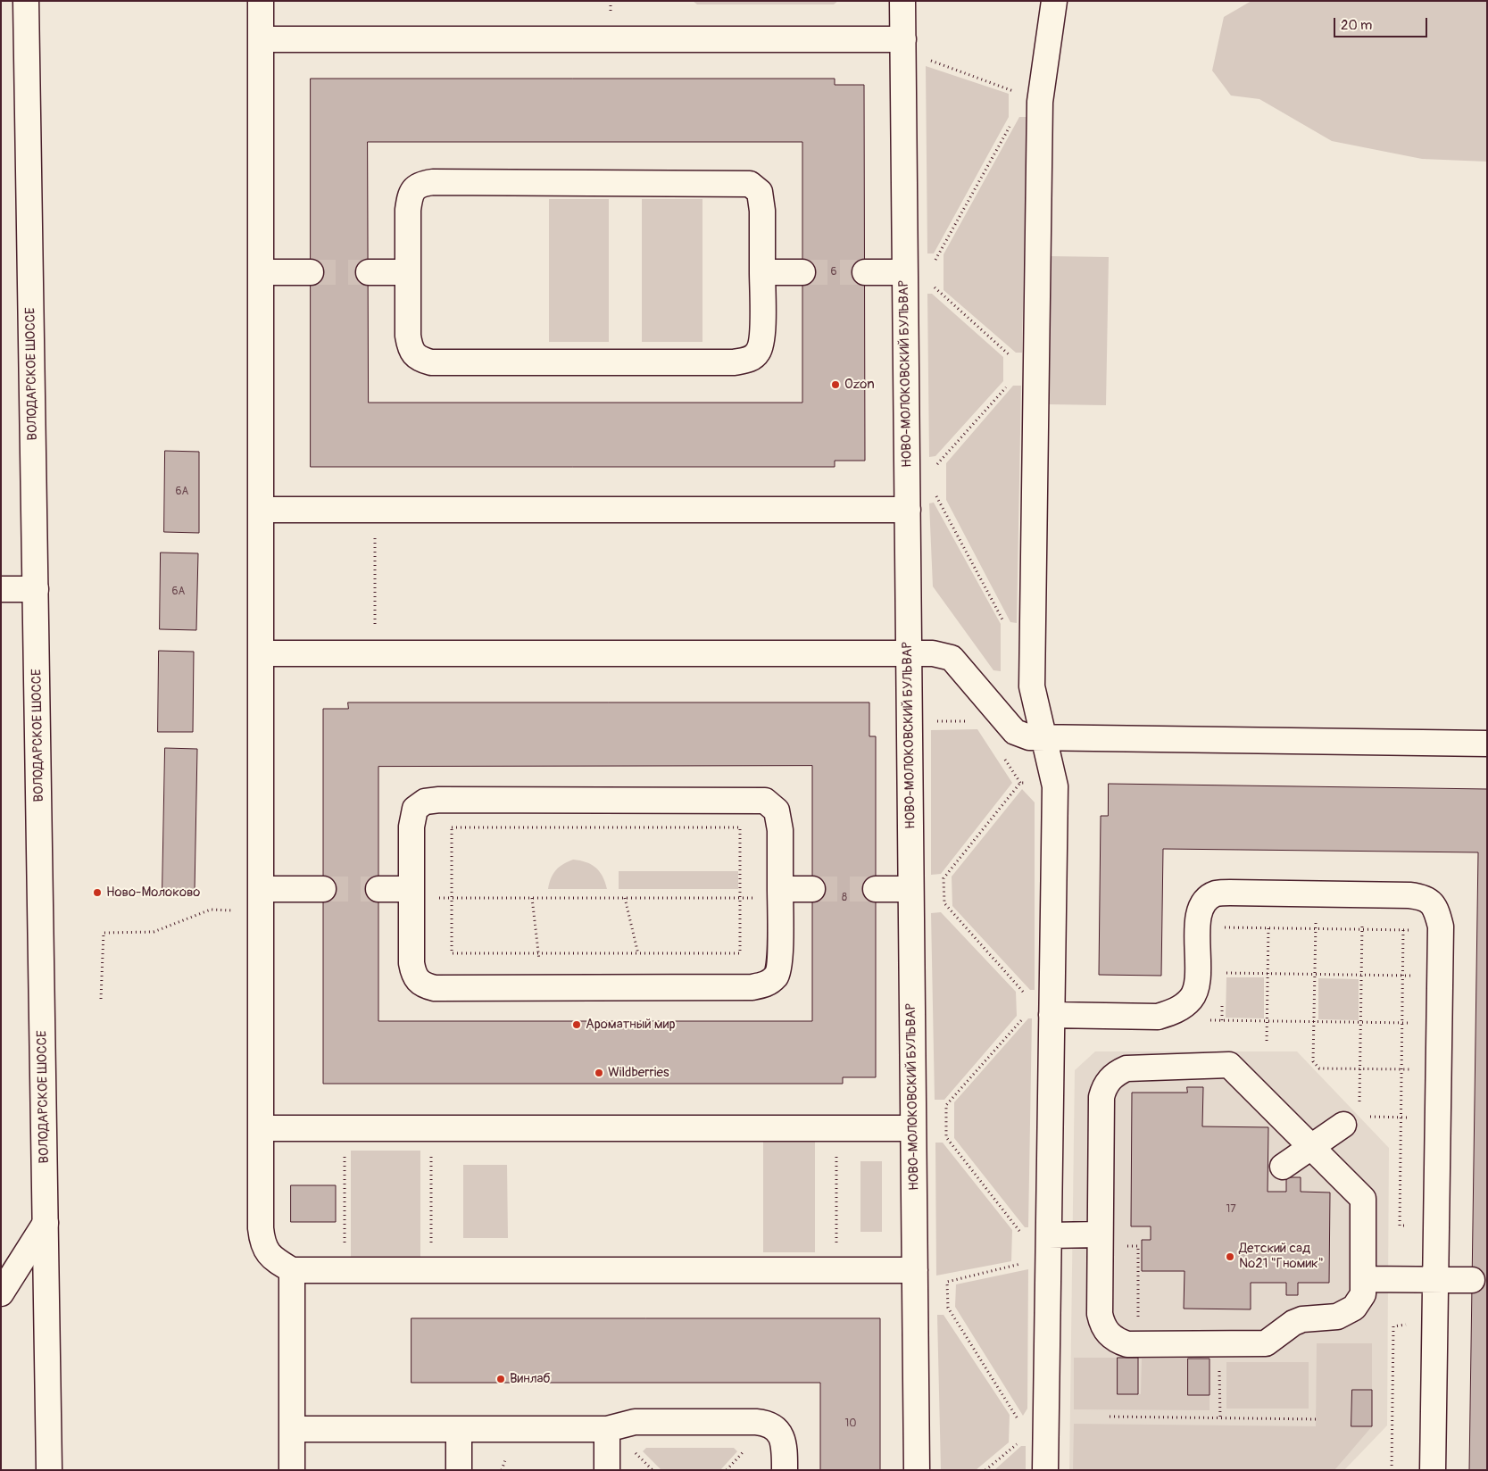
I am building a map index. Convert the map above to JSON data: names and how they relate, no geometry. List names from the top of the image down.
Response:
{
  "streets": {
    "street": ["ВОЛОДАРСКОЕ ШОССЕ", "НОВО-МОЛОКОВСКИЙ БУЛЬВАР"]
  },
  "places": [
    "Ozon",
    "Ново-Молоково",
    "Ароматный мир",
    "Wildberries",
    "Детский сад №21 \"Гномик\"",
    "Винлаб"
  ],
  "house_numbers": [
    "6",
    "6А",
    "6А",
    "8",
    "17",
    "10"
  ],
  "scale_bar": "20 m"
}
